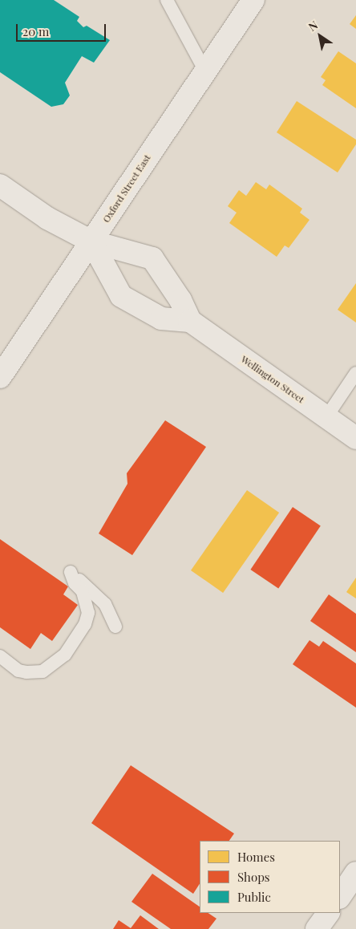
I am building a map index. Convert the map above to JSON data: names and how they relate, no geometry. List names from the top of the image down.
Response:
{
  "streets": {
    "street": ["Oxford Street East", "Wellington Street"]
  },
  "legend": ["Homes", "Shops", "Public"],
  "scale_bar": "20 m",
  "north": "top left"
}
